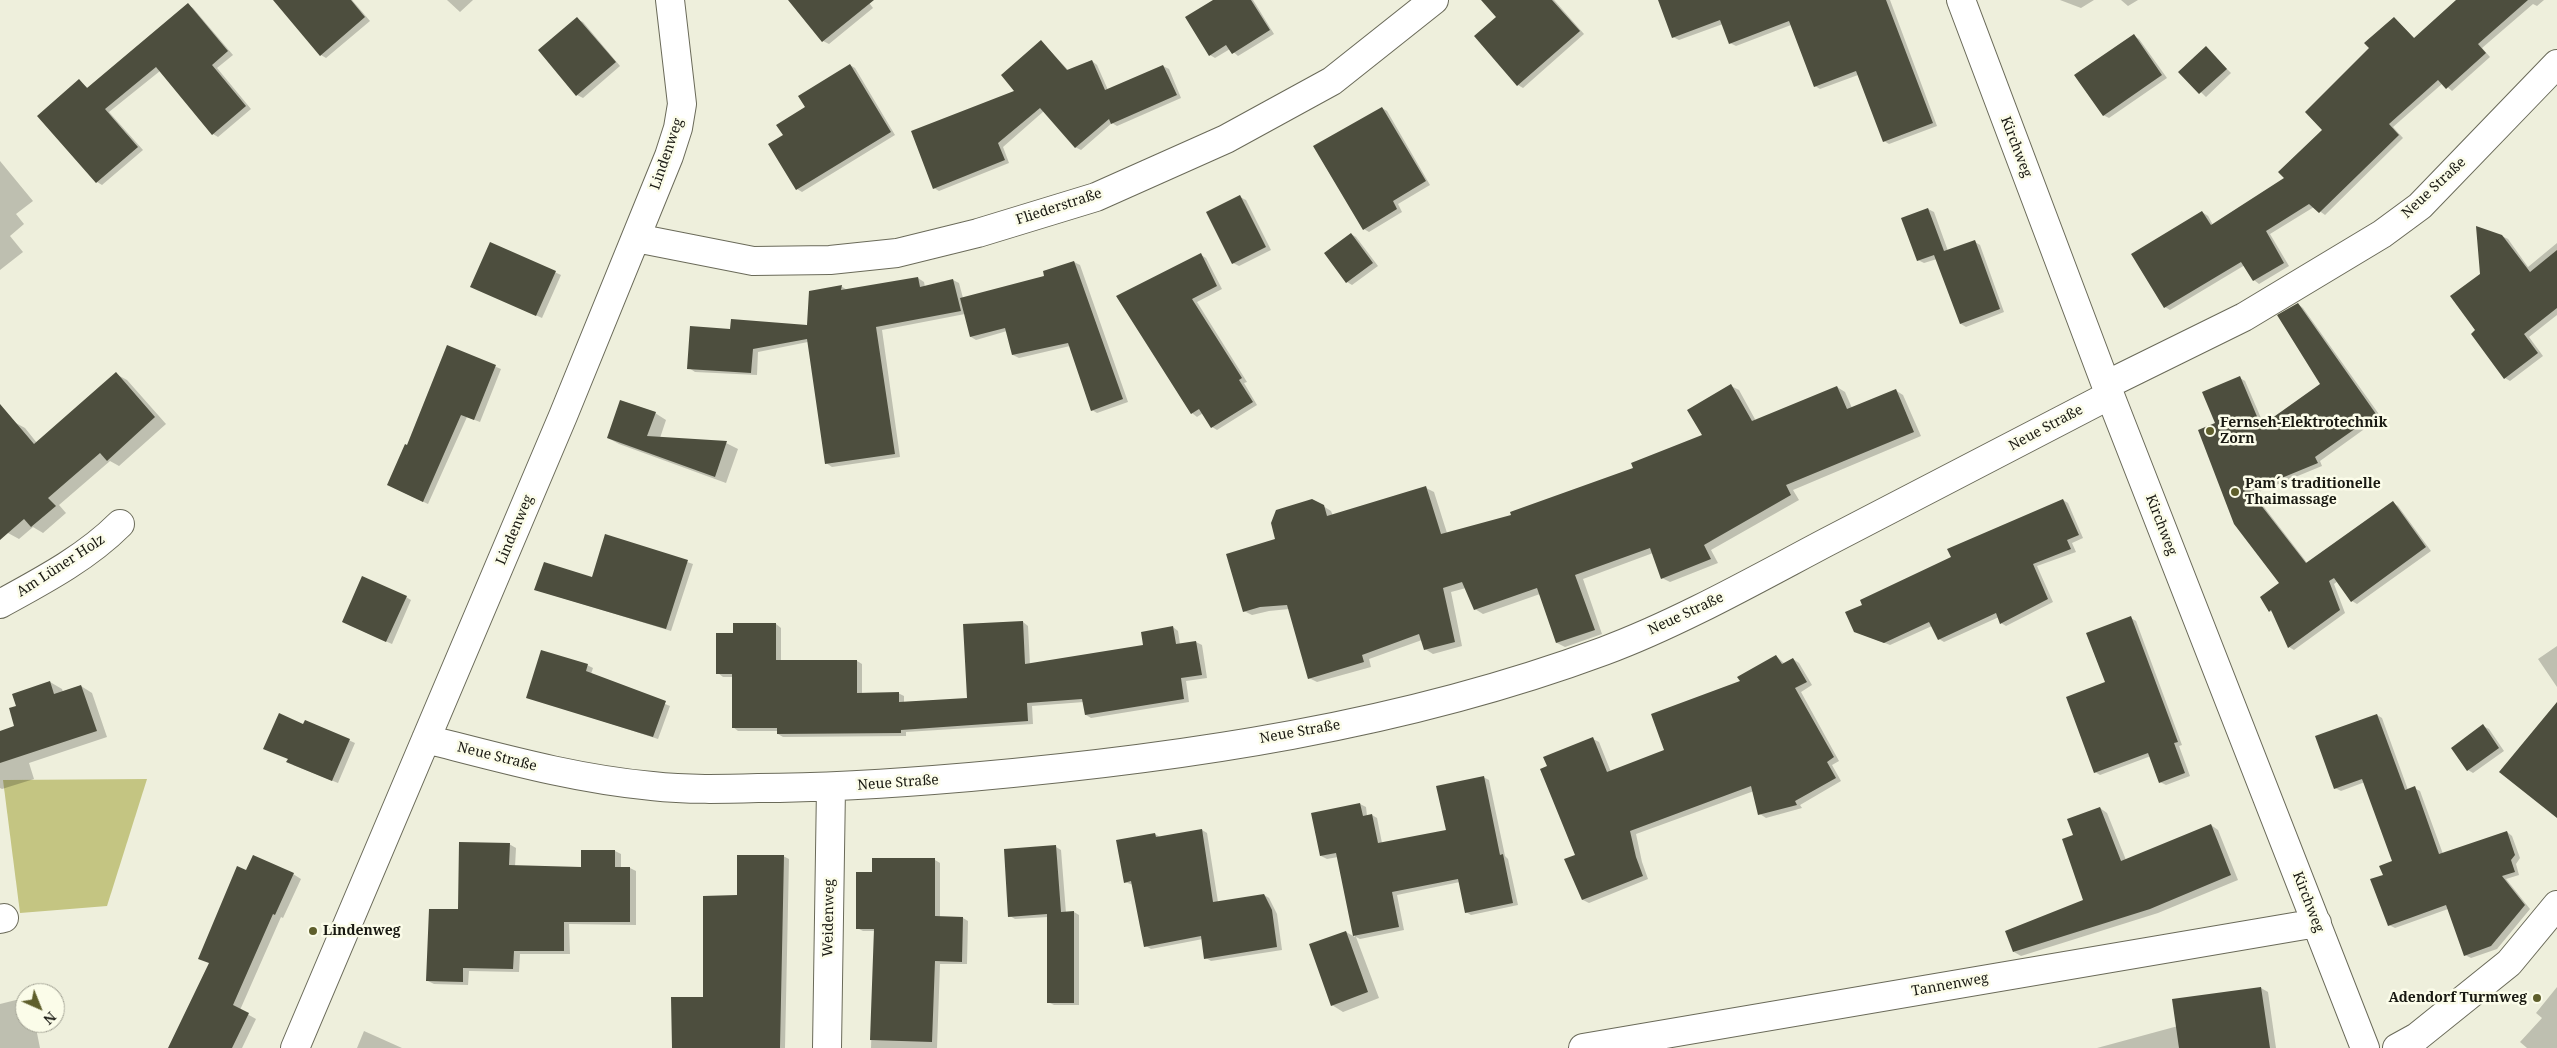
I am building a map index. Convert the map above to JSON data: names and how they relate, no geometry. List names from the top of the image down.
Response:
{
  "streets": {
    "street": [
      "Kirchweg",
      "Lindenweg",
      "Neue Straße",
      "Fliederstraße",
      "Am Lüner Holz",
      "Weidenweg",
      "Tannenweg"
    ]
  },
  "crossings": [
    ["Kirchweg", "Neue Straße"],
    ["Kirchweg", "Tannenweg"],
    ["Lindenweg", "Neue Straße"],
    ["Lindenweg", "Fliederstraße"],
    ["Neue Straße", "Weidenweg"]
  ],
  "places": [
    "Fernseh-Elektrotechnik Zorn",
    "Pam´s traditionelle Thaimassage",
    "Lindenweg",
    "Adendorf Turmweg"
  ],
  "north": "bottom right"
}
